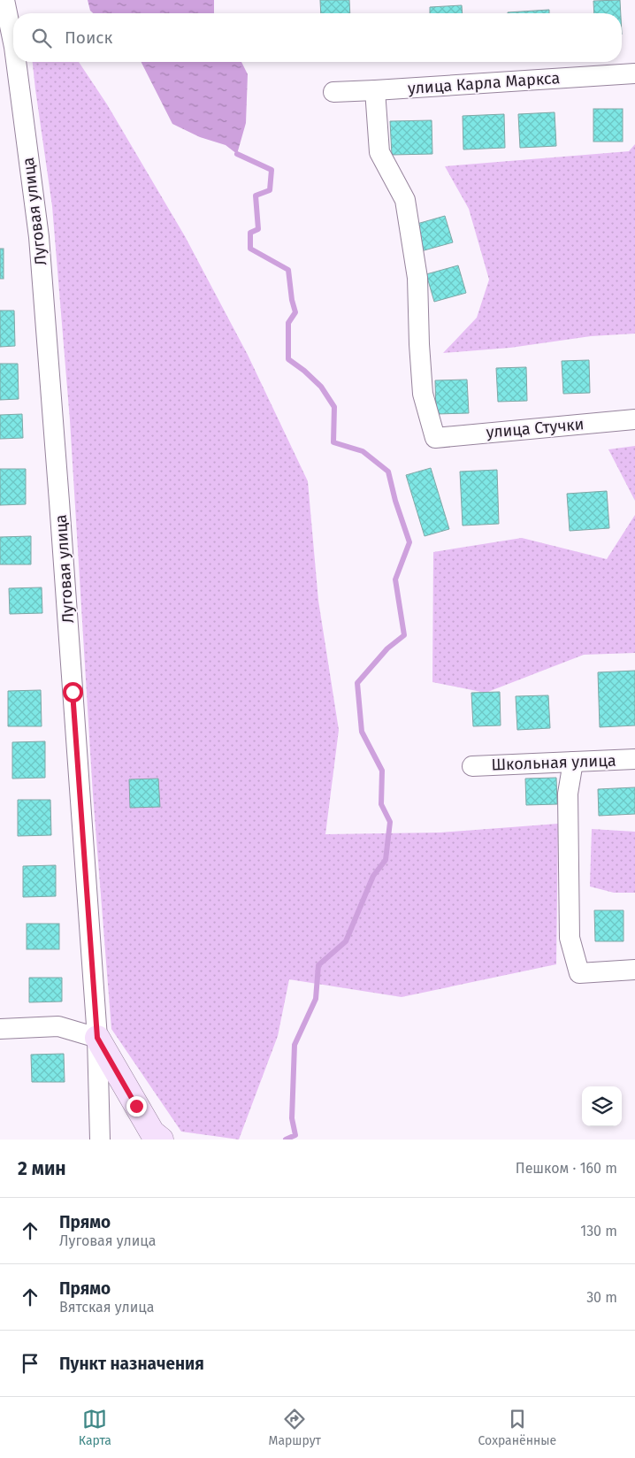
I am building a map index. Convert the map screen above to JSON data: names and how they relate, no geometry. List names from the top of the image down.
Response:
{
  "streets": {
    "street": [
      "улица Карла Маркса",
      "Луговая улица",
      "улица Стучки",
      "Школьная улица"
    ]
  },
  "crossings": [
    ["улица Карла Маркса", "улица Стучки"]
  ],
  "page": {
    "search": "Поиск",
    "heading": ["2 мин", "Пешком · 160 m"],
    "list": [
      ["Прямо", "Луговая улица", "130 m"],
      ["Прямо", "Вятская улица", "30 m"],
      "Пункт назначения"
    ],
    "nav": ["Карта", "Маршрут", "Сохранённые"]
  }
}
